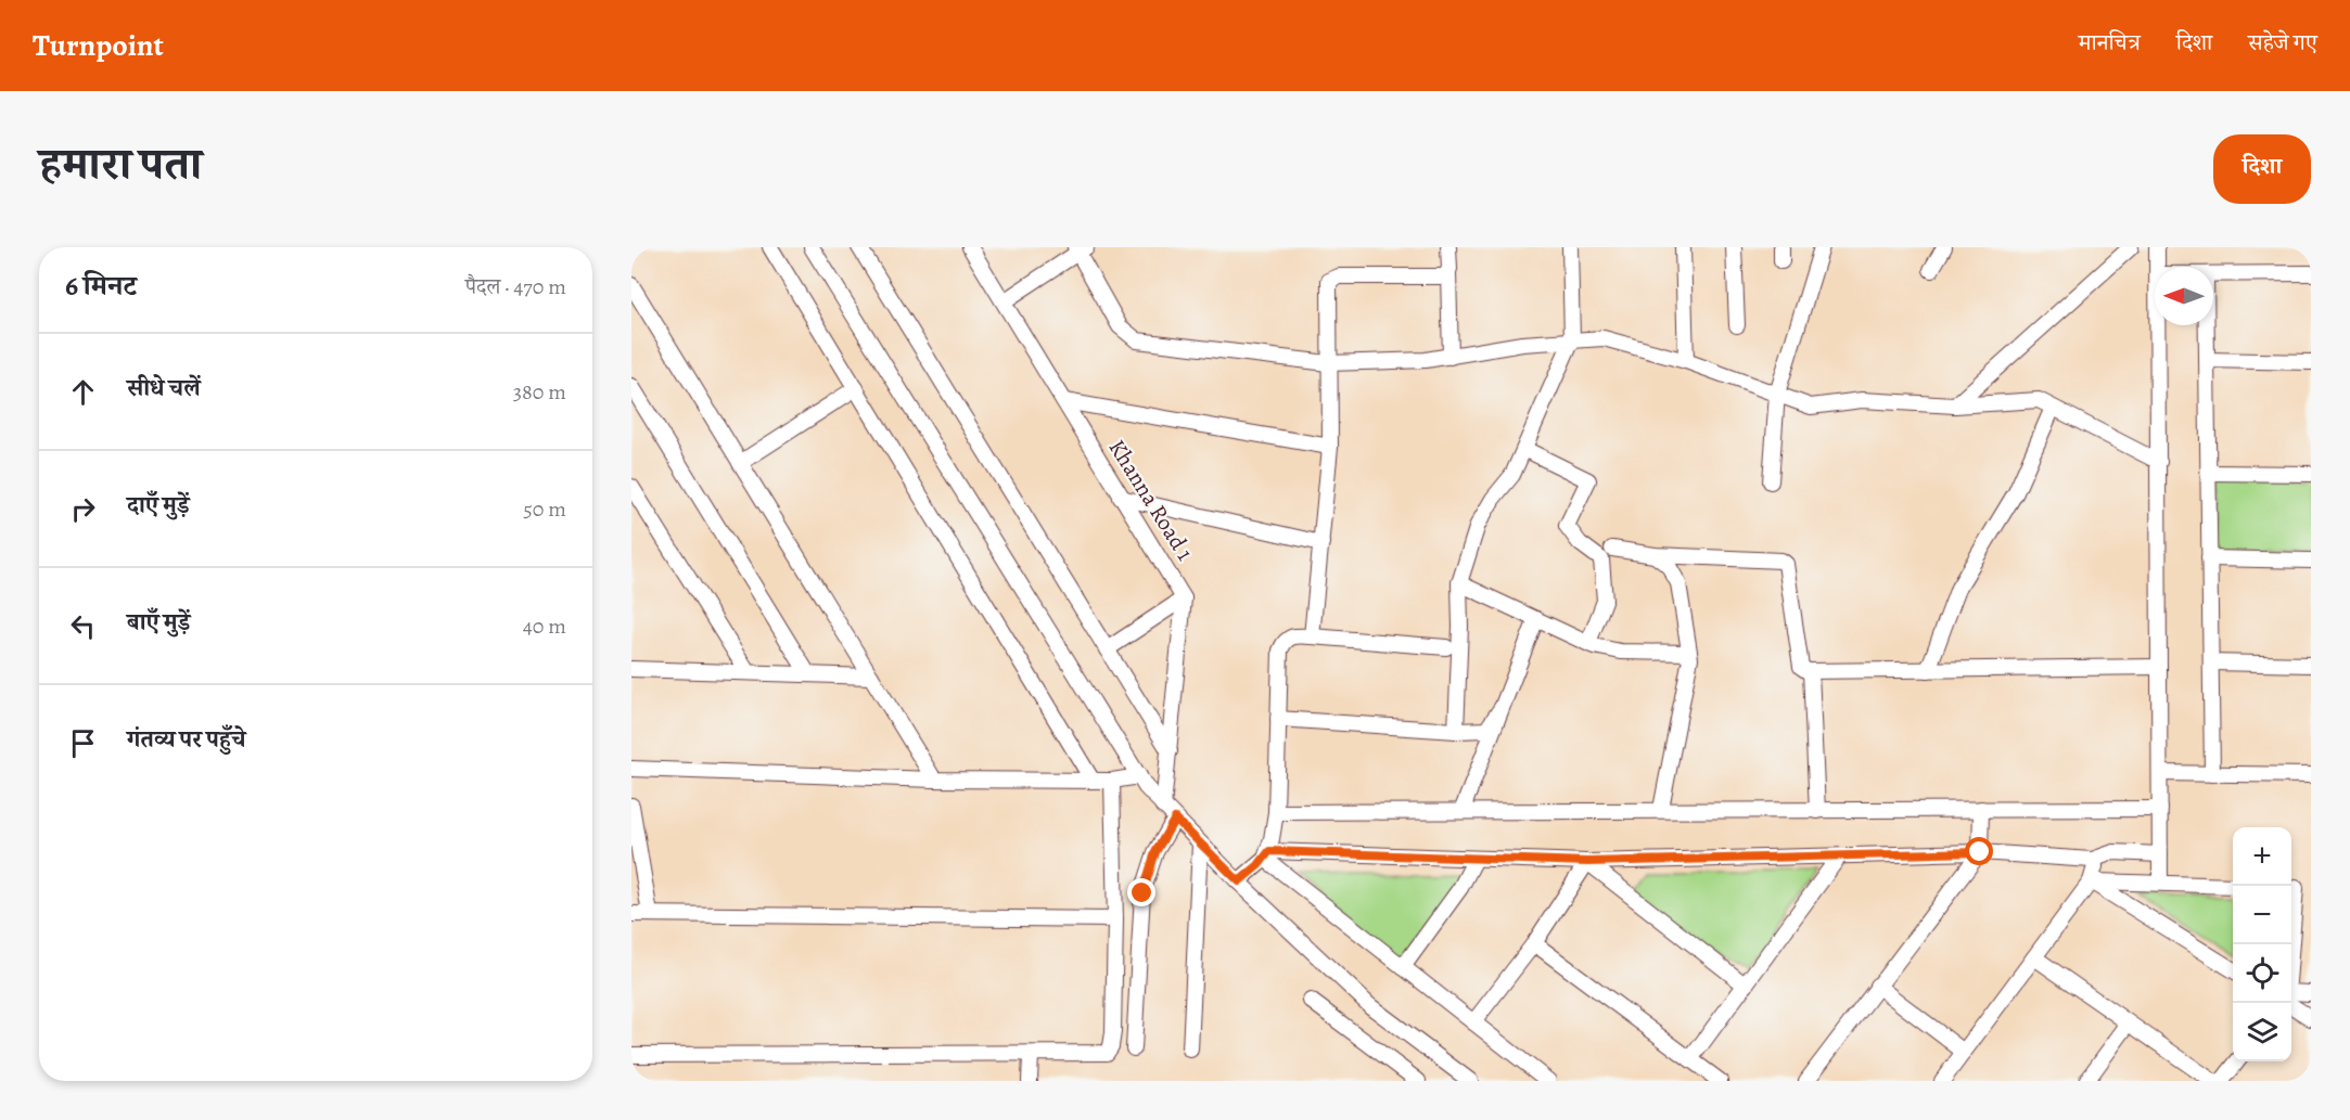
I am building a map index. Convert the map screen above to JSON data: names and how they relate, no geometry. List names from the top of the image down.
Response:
{
  "streets": {
    "street": ["Khanna Road 1"]
  },
  "north": "left",
  "page": {
    "header": "Turnpoint",
    "nav": ["मानचित्र", "दिशा", "सहेजे गए"],
    "title": "हमारा पता",
    "buttons": "दिशा",
    "heading": ["6 मिनट", "पैदल · 470 m"],
    "list": [
      ["सीधे चलें", "380 m"],
      ["दाएँ मुड़ें", "50 m"],
      ["बाएँ मुड़ें", "40 m"],
      "गंतव्य पर पहुँचे"
    ],
    "map_buttons": ["+", "−"]
  }
}
